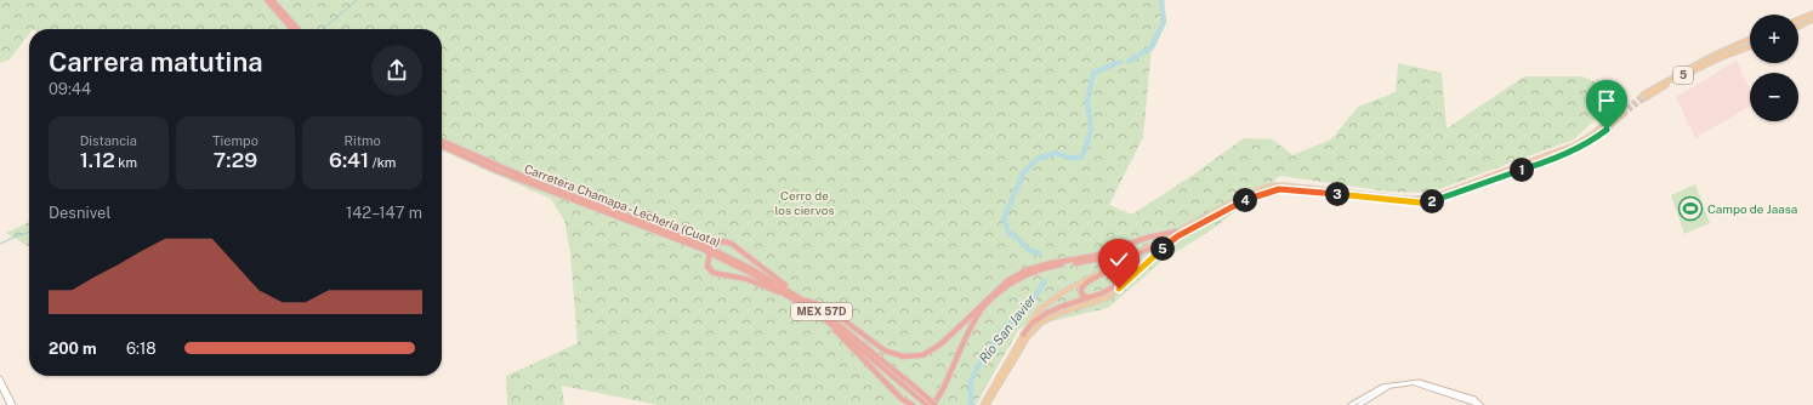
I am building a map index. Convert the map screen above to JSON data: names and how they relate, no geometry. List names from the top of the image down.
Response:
{
  "streets": {
    "highway": ["Carretera Chamapa - Lechería (Cuota)", "MEX 57D"],
    "main road": ["5"]
  },
  "water": ["Río San Javier"],
  "parks": ["Cerro de los ciervos"],
  "places": {
    "sports": ["Campo de Jaasa"]
  },
  "page": {
    "map_buttons": ["+", "−"],
    "heading": ["Carrera matutina", "09:44"],
    "stats": [
      ["Distancia", "1.12 km"],
      ["Tiempo", "7:29"],
      ["Ritmo", "6:41 /km"]
    ],
    "pins": [
      "1",
      "3",
      "4",
      "2",
      "5"
    ],
    "chart": ["Desnivel", "142–147 m"],
    "list": [
      {
        "name": "200 m",
        "note": "6:18"
      }
    ]
  }
}
